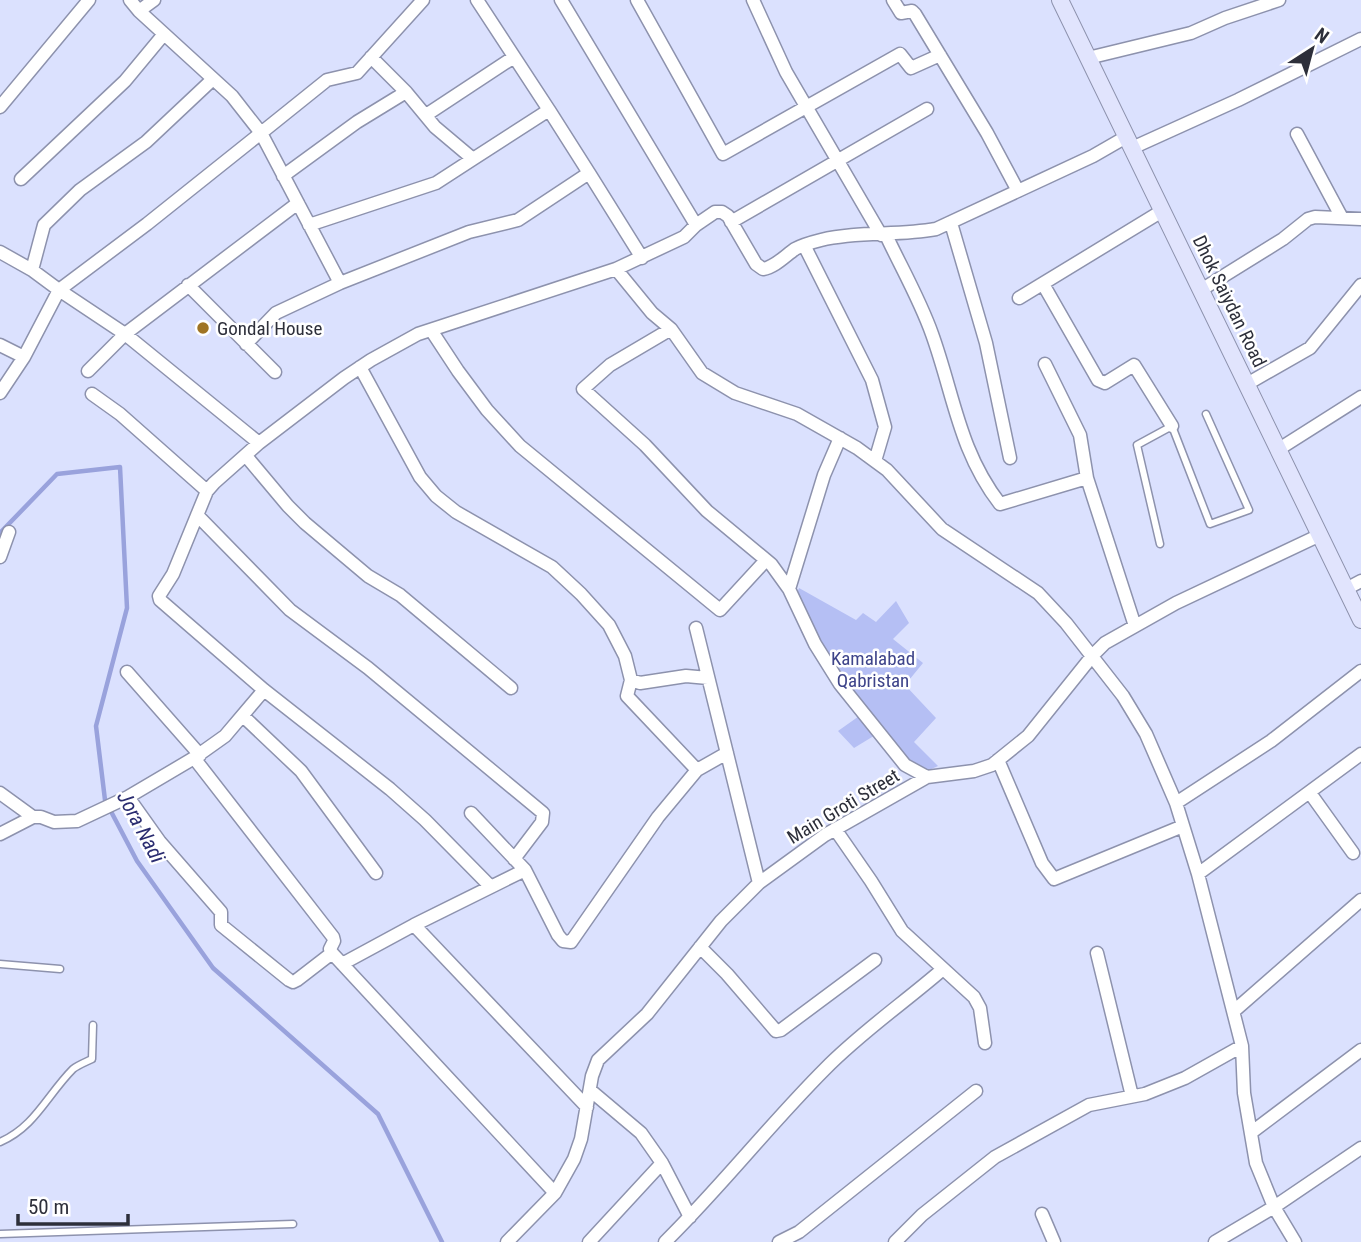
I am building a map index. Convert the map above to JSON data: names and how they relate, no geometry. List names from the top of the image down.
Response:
{
  "streets": {
    "main road": ["Dhok Saiydan Road"],
    "street": ["Main Groti Street"]
  },
  "crossings": [
    ["Dhok Saiydan Road", "Main Groti Street"]
  ],
  "water": ["Jora Nadi"],
  "parks": ["Kamalabad Qabristan"],
  "places": ["Gondal House"],
  "scale_bar": "50 m",
  "north": "top right"
}
